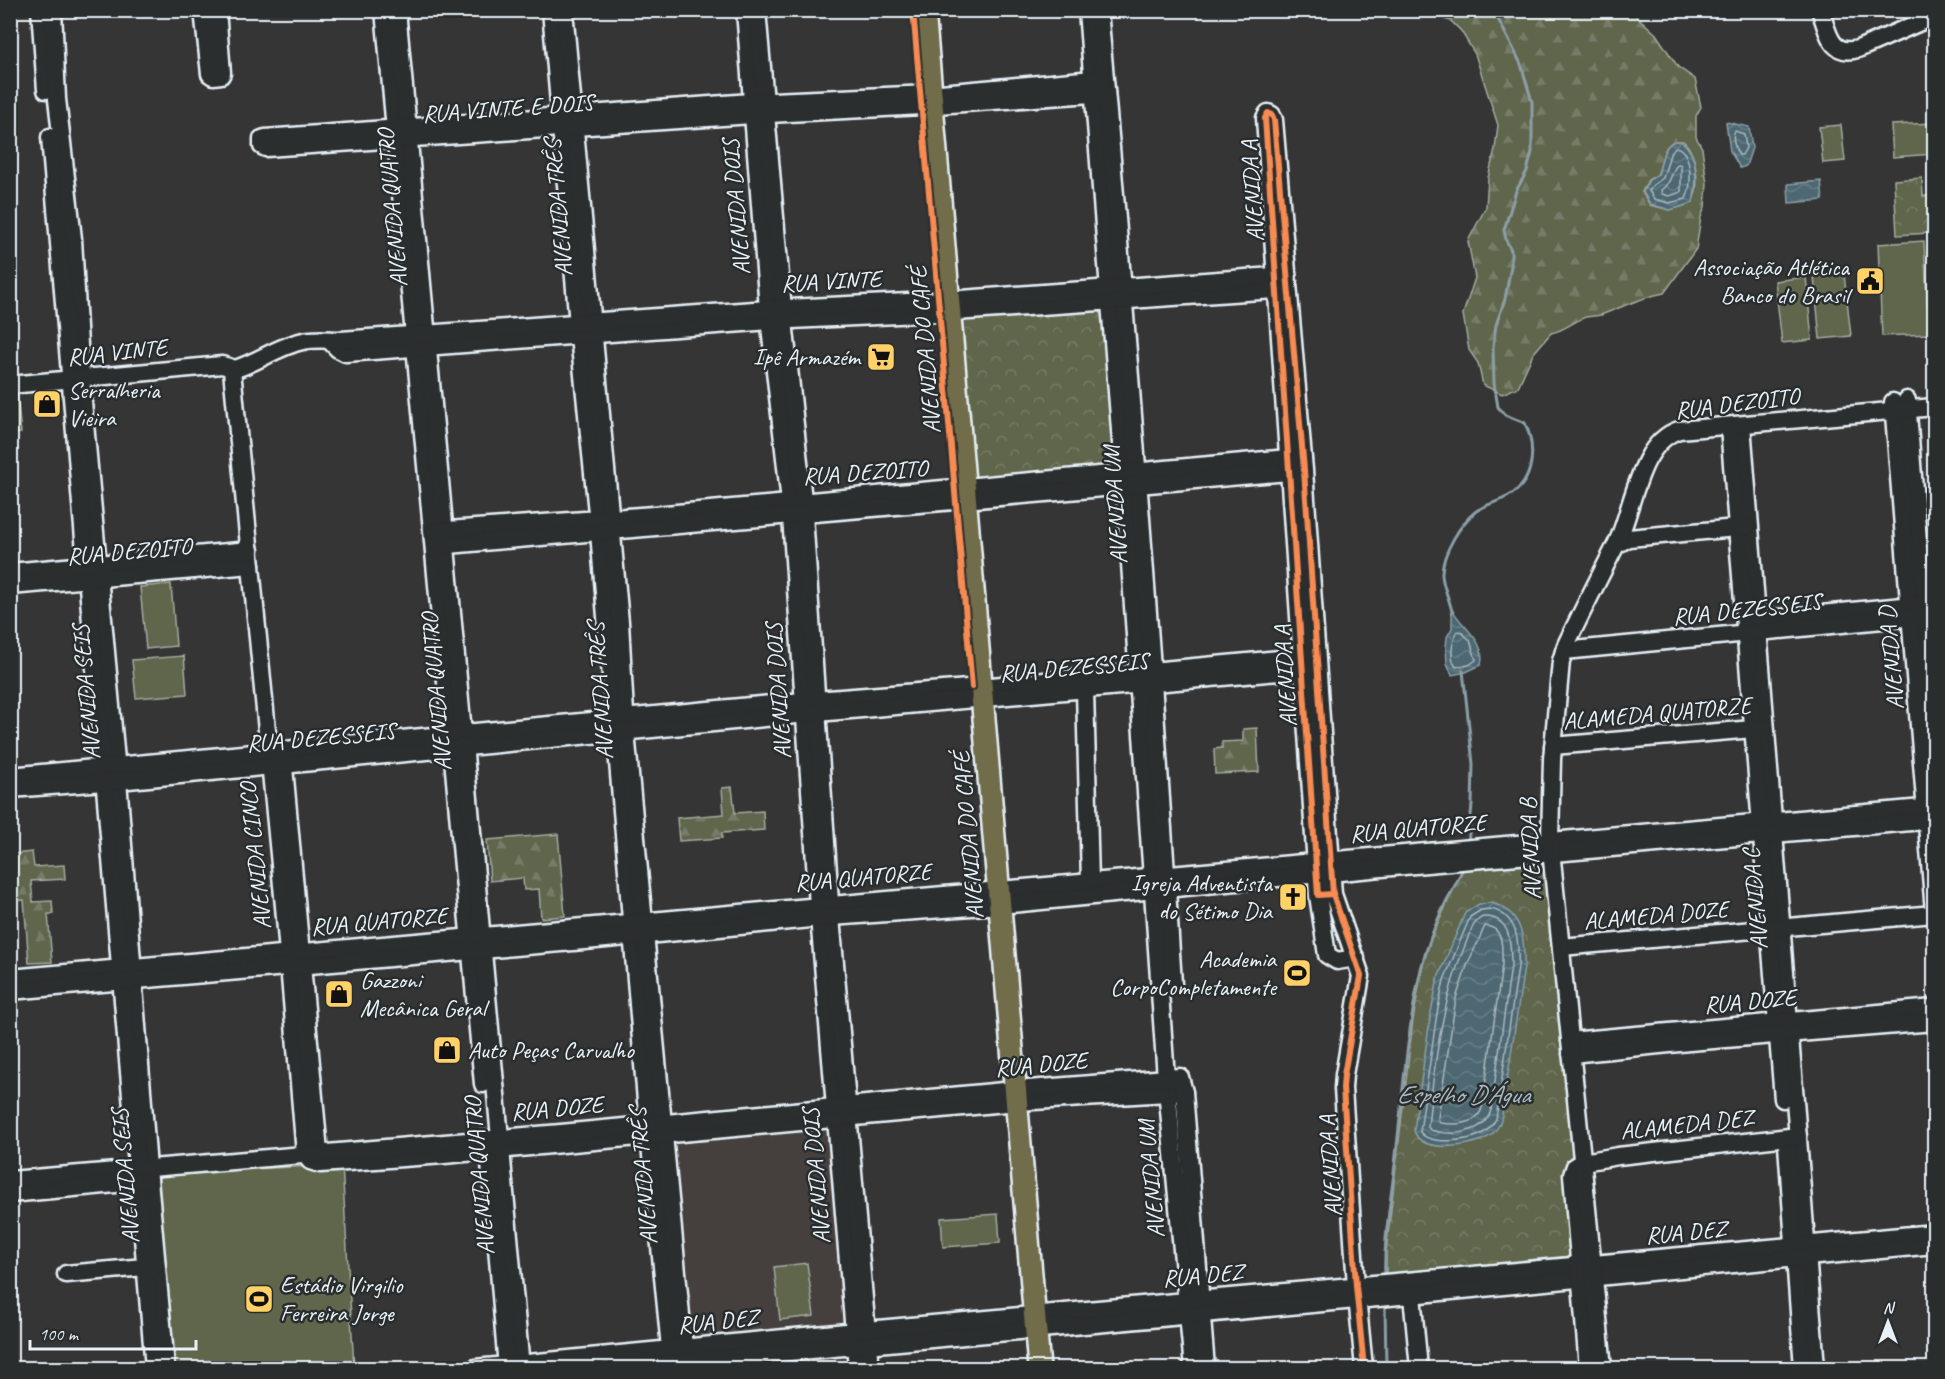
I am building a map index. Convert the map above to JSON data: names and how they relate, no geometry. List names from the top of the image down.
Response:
{
  "streets": {
    "main road": ["AVENIDA DO CAFÉ"],
    "street": [
      "RUA VINTE E DOIS",
      "AVENIDA A",
      "AVENIDA DOIS",
      "AVENIDA QUATRO",
      "AVENIDA TRÊS",
      "RUA VINTE",
      "RUA DEZOITO",
      "AVENIDA UM",
      "RUA DEZESSEIS",
      "AVENIDA D",
      "AVENIDA SEIS",
      "ALAMEDA QUATORZE",
      "RUA QUATORZE",
      "AVENIDA B",
      "AVENIDA CINCO",
      "AVENIDA C",
      "ALAMEDA DOZE",
      "RUA DOZE",
      "ALAMEDA DEZ",
      "RUA DEZ"
    ]
  },
  "crossings": [
    ["RUA VINTE E DOIS", "AVENIDA DOIS"],
    ["RUA VINTE E DOIS", "AVENIDA QUATRO"],
    ["RUA VINTE E DOIS", "AVENIDA TRÊS"],
    ["RUA VINTE E DOIS", "AVENIDA DO CAFÉ"],
    ["RUA VINTE E DOIS", "AVENIDA UM"],
    ["AVENIDA A", "RUA VINTE"],
    ["AVENIDA A", "RUA DEZOITO"],
    ["AVENIDA A", "RUA DEZESSEIS"],
    ["AVENIDA A", "RUA QUATORZE"],
    ["AVENIDA A", "RUA DEZ"],
    ["AVENIDA DOIS", "RUA VINTE"],
    ["AVENIDA DOIS", "RUA DEZOITO"],
    ["AVENIDA DOIS", "RUA DEZESSEIS"],
    ["AVENIDA DOIS", "RUA QUATORZE"],
    ["AVENIDA DOIS", "RUA DOZE"],
    ["AVENIDA DOIS", "RUA DEZ"],
    ["AVENIDA QUATRO", "RUA VINTE"],
    ["AVENIDA QUATRO", "RUA DEZOITO"],
    ["AVENIDA QUATRO", "RUA DEZESSEIS"],
    ["AVENIDA QUATRO", "RUA QUATORZE"],
    ["AVENIDA QUATRO", "RUA DOZE"],
    ["AVENIDA QUATRO", "RUA DEZ"],
    ["AVENIDA TRÊS", "RUA VINTE"],
    ["AVENIDA TRÊS", "RUA DEZOITO"],
    ["AVENIDA TRÊS", "RUA DEZESSEIS"],
    ["AVENIDA TRÊS", "RUA QUATORZE"],
    ["AVENIDA TRÊS", "RUA DOZE"],
    ["AVENIDA TRÊS", "RUA DEZ"],
    ["RUA VINTE", "AVENIDA DO CAFÉ"],
    ["RUA VINTE", "AVENIDA UM"],
    ["RUA VINTE", "AVENIDA SEIS"],
    ["RUA VINTE", "AVENIDA CINCO"],
    ["AVENIDA DO CAFÉ", "RUA DEZOITO"],
    ["AVENIDA DO CAFÉ", "RUA DEZESSEIS"],
    ["AVENIDA DO CAFÉ", "RUA QUATORZE"],
    ["AVENIDA DO CAFÉ", "RUA DOZE"],
    ["AVENIDA DO CAFÉ", "RUA DEZ"],
    ["RUA DEZOITO", "AVENIDA UM"],
    ["RUA DEZOITO", "AVENIDA D"],
    ["RUA DEZOITO", "AVENIDA SEIS"],
    ["RUA DEZOITO", "AVENIDA B"],
    ["RUA DEZOITO", "AVENIDA CINCO"],
    ["RUA DEZOITO", "AVENIDA C"],
    ["AVENIDA UM", "RUA DEZESSEIS"],
    ["AVENIDA UM", "RUA QUATORZE"],
    ["AVENIDA UM", "RUA DOZE"],
    ["AVENIDA UM", "RUA DEZ"],
    ["RUA DEZESSEIS", "AVENIDA D"],
    ["RUA DEZESSEIS", "AVENIDA SEIS"],
    ["RUA DEZESSEIS", "AVENIDA B"],
    ["RUA DEZESSEIS", "AVENIDA CINCO"],
    ["RUA DEZESSEIS", "AVENIDA C"],
    ["AVENIDA D", "RUA QUATORZE"],
    ["AVENIDA D", "ALAMEDA DOZE"],
    ["AVENIDA SEIS", "RUA QUATORZE"],
    ["AVENIDA SEIS", "RUA DOZE"],
    ["ALAMEDA QUATORZE", "AVENIDA B"],
    ["ALAMEDA QUATORZE", "AVENIDA C"],
    ["RUA QUATORZE", "AVENIDA B"],
    ["RUA QUATORZE", "AVENIDA CINCO"],
    ["RUA QUATORZE", "AVENIDA C"],
    ["AVENIDA B", "ALAMEDA DOZE"],
    ["AVENIDA B", "RUA DOZE"],
    ["AVENIDA B", "ALAMEDA DEZ"],
    ["AVENIDA B", "RUA DEZ"],
    ["AVENIDA CINCO", "RUA DOZE"],
    ["AVENIDA C", "ALAMEDA DOZE"],
    ["AVENIDA C", "RUA DOZE"],
    ["AVENIDA C", "ALAMEDA DEZ"],
    ["AVENIDA C", "RUA DEZ"]
  ],
  "water": ["Espelho D'Água"],
  "places": {
    "public building": ["Associação Atlética Banco do Brasil"],
    "supermarket": ["Ipê Armazém"],
    "shop": ["Serralheria Vieira", "Gazzoni Mecânica Geral", "Auto Peças Carvalho"],
    "church": ["Igreja Adventista do Sétimo Dia"],
    "sports": ["Academia CorpoCompletamente", "Estádio Virgilio Ferreira Jorge"]
  },
  "scale_bar": "100 m",
  "north": "top"
}
